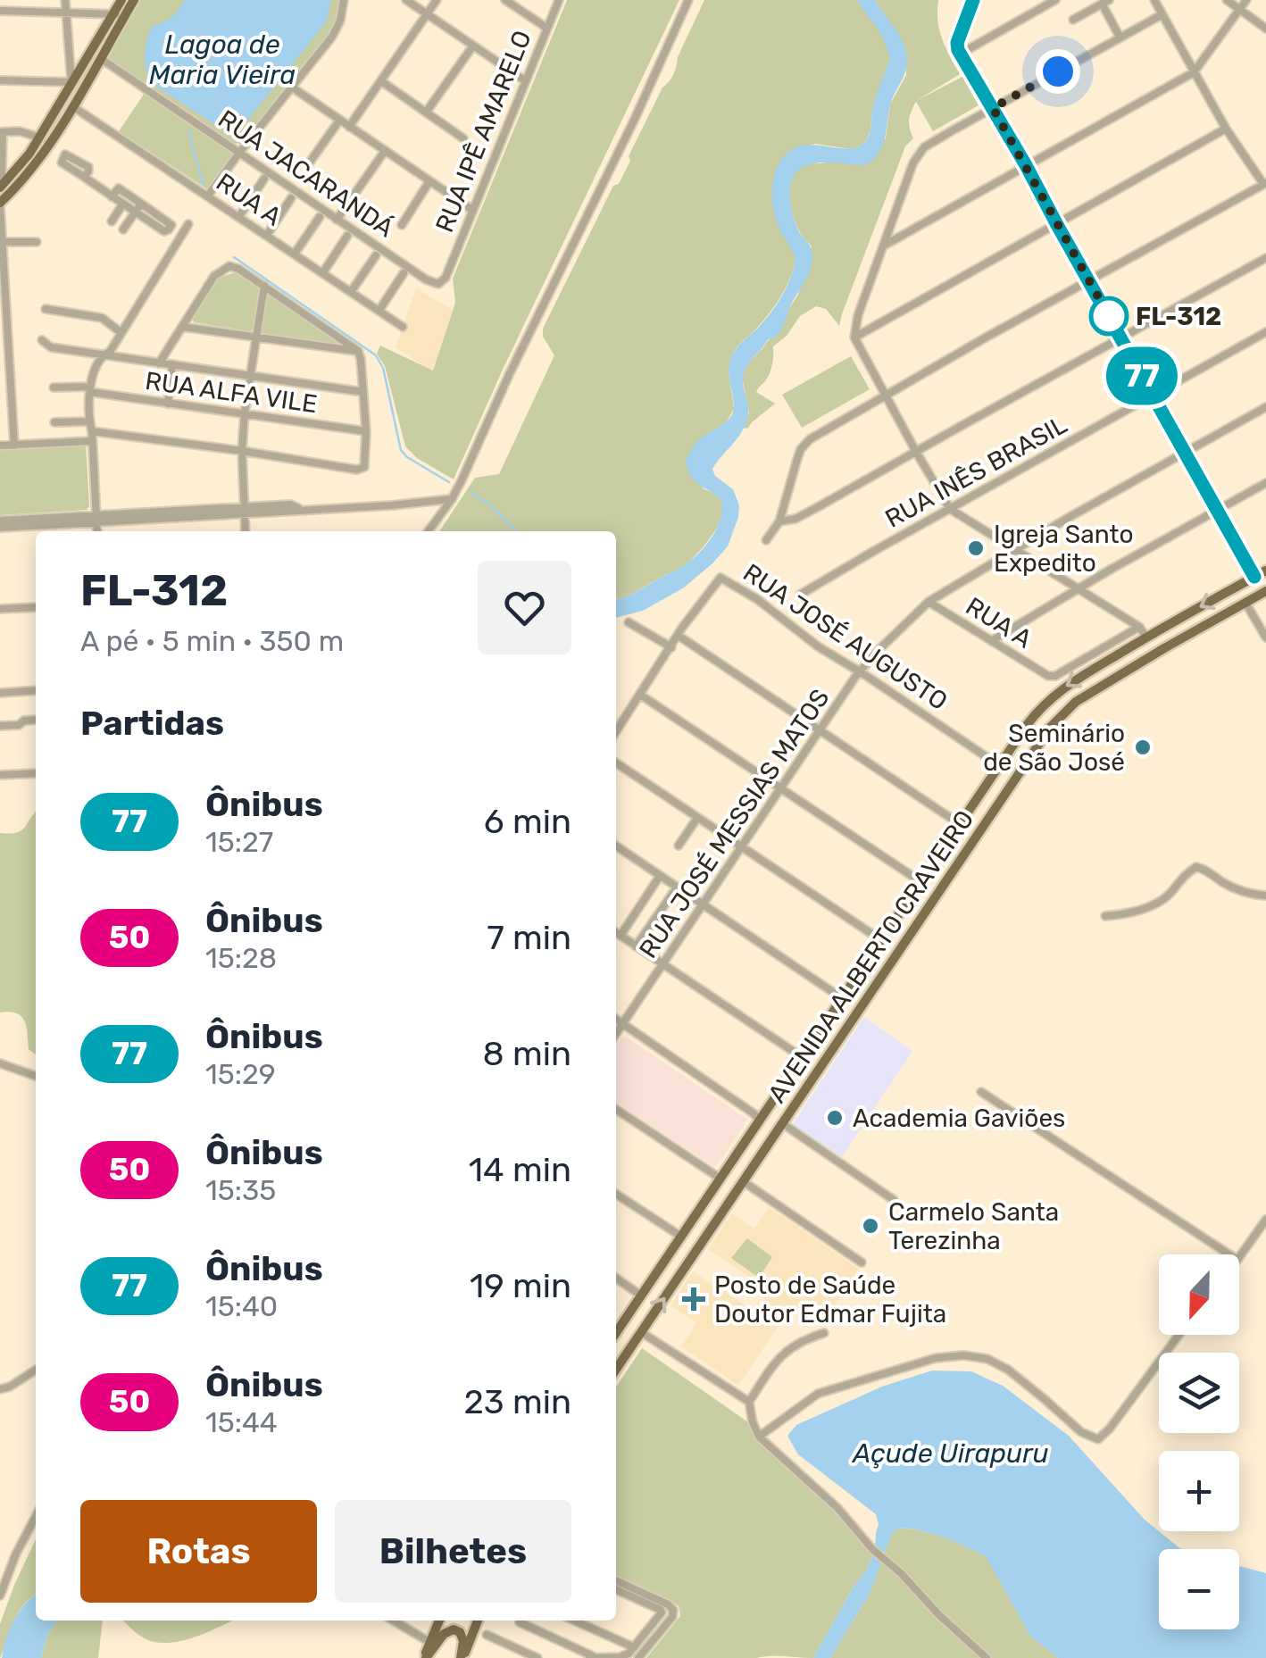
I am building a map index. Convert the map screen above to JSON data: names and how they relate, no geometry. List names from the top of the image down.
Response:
{
  "streets": {
    "main road": ["AVENIDA ALBERTO CRAVEIRO"],
    "street": [
      "RUA IPÊ AMARELO",
      "RUA JACARANDÁ",
      "RUA A",
      "RUA ALFA VILE",
      "RUA INÊS BRASIL",
      "RUA JOSÉ AUGUSTO",
      "RUA JOSÉ MESSIAS MATOS"
    ]
  },
  "crossings": [
    ["RUA IPÊ AMARELO", "RUA JACARANDÁ"],
    ["RUA A", "RUA JOSÉ MESSIAS MATOS"],
    ["RUA JOSÉ AUGUSTO", "RUA JOSÉ MESSIAS MATOS"],
    ["RUA JOSÉ AUGUSTO", "AVENIDA ALBERTO CRAVEIRO"]
  ],
  "water": ["Lagoa de Maria Vieira", "Açude Uirapuru"],
  "places": {
    "other": [
      "FL-312",
      "Igreja Santo Expedito",
      "Seminário de São José",
      "Academia Gaviões",
      "Carmelo Santa Terezinha"
    ],
    "health": ["Posto de Saúde Doutor Edmar Fujita"]
  },
  "lines": ["bus line 77"],
  "north": "bottom",
  "page": {
    "on_map": "77",
    "heading": [
      ["FL-312", "A pé · 5 min · 350 m"],
      "Partidas"
    ],
    "list": [
      {
        "mark": "77",
        "name": "Ônibus",
        "note": "15:27",
        "value": "6 min"
      },
      {
        "mark": "50",
        "name": "Ônibus",
        "note": "15:28",
        "value": "7 min"
      },
      {
        "mark": "77",
        "name": "Ônibus",
        "note": "15:29",
        "value": "8 min"
      },
      {
        "mark": "50",
        "name": "Ônibus",
        "note": "15:35",
        "value": "14 min"
      },
      {
        "mark": "77",
        "name": "Ônibus",
        "note": "15:40",
        "value": "19 min"
      },
      {
        "mark": "50",
        "name": "Ônibus",
        "note": "15:44",
        "value": "23 min"
      }
    ],
    "map_buttons": ["+", "−"],
    "buttons": ["Rotas", "Bilhetes"]
  }
}
